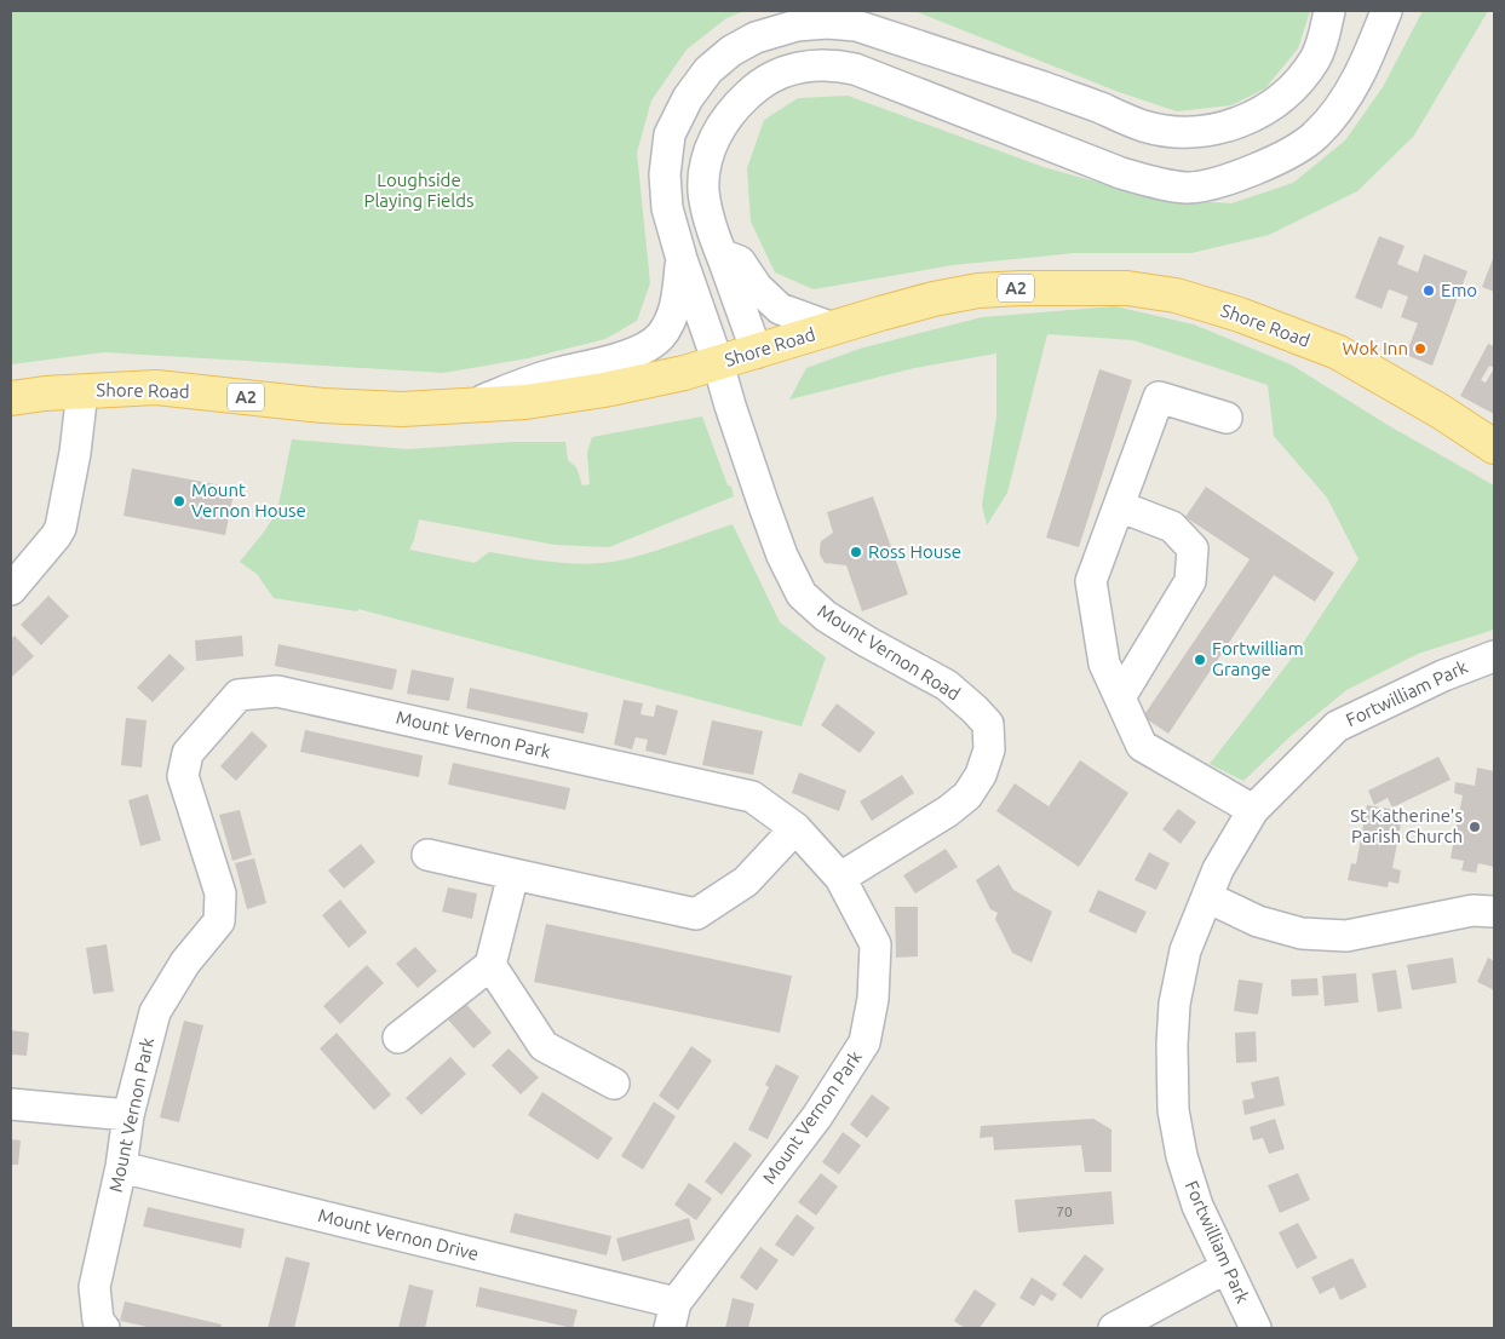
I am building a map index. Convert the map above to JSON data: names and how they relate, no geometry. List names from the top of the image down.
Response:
{
  "streets": {
    "main road": ["A2", "Shore Road"],
    "street": [
      "Mount Vernon Road",
      "Fortwilliam Park",
      "Mount Vernon Park",
      "Mount Vernon Drive"
    ]
  },
  "crossings": [
    ["Shore Road", "Mount Vernon Road"],
    ["Mount Vernon Road", "Mount Vernon Park"],
    ["Mount Vernon Park", "Mount Vernon Drive"]
  ],
  "parks": ["Loughside Playing Fields"],
  "places": [
    "Emo",
    "Wok Inn",
    "Mount Vernon House",
    "Ross House",
    "Fortwilliam Grange",
    "St Katherine's Parish Church"
  ],
  "house_numbers": ["70"]
}
